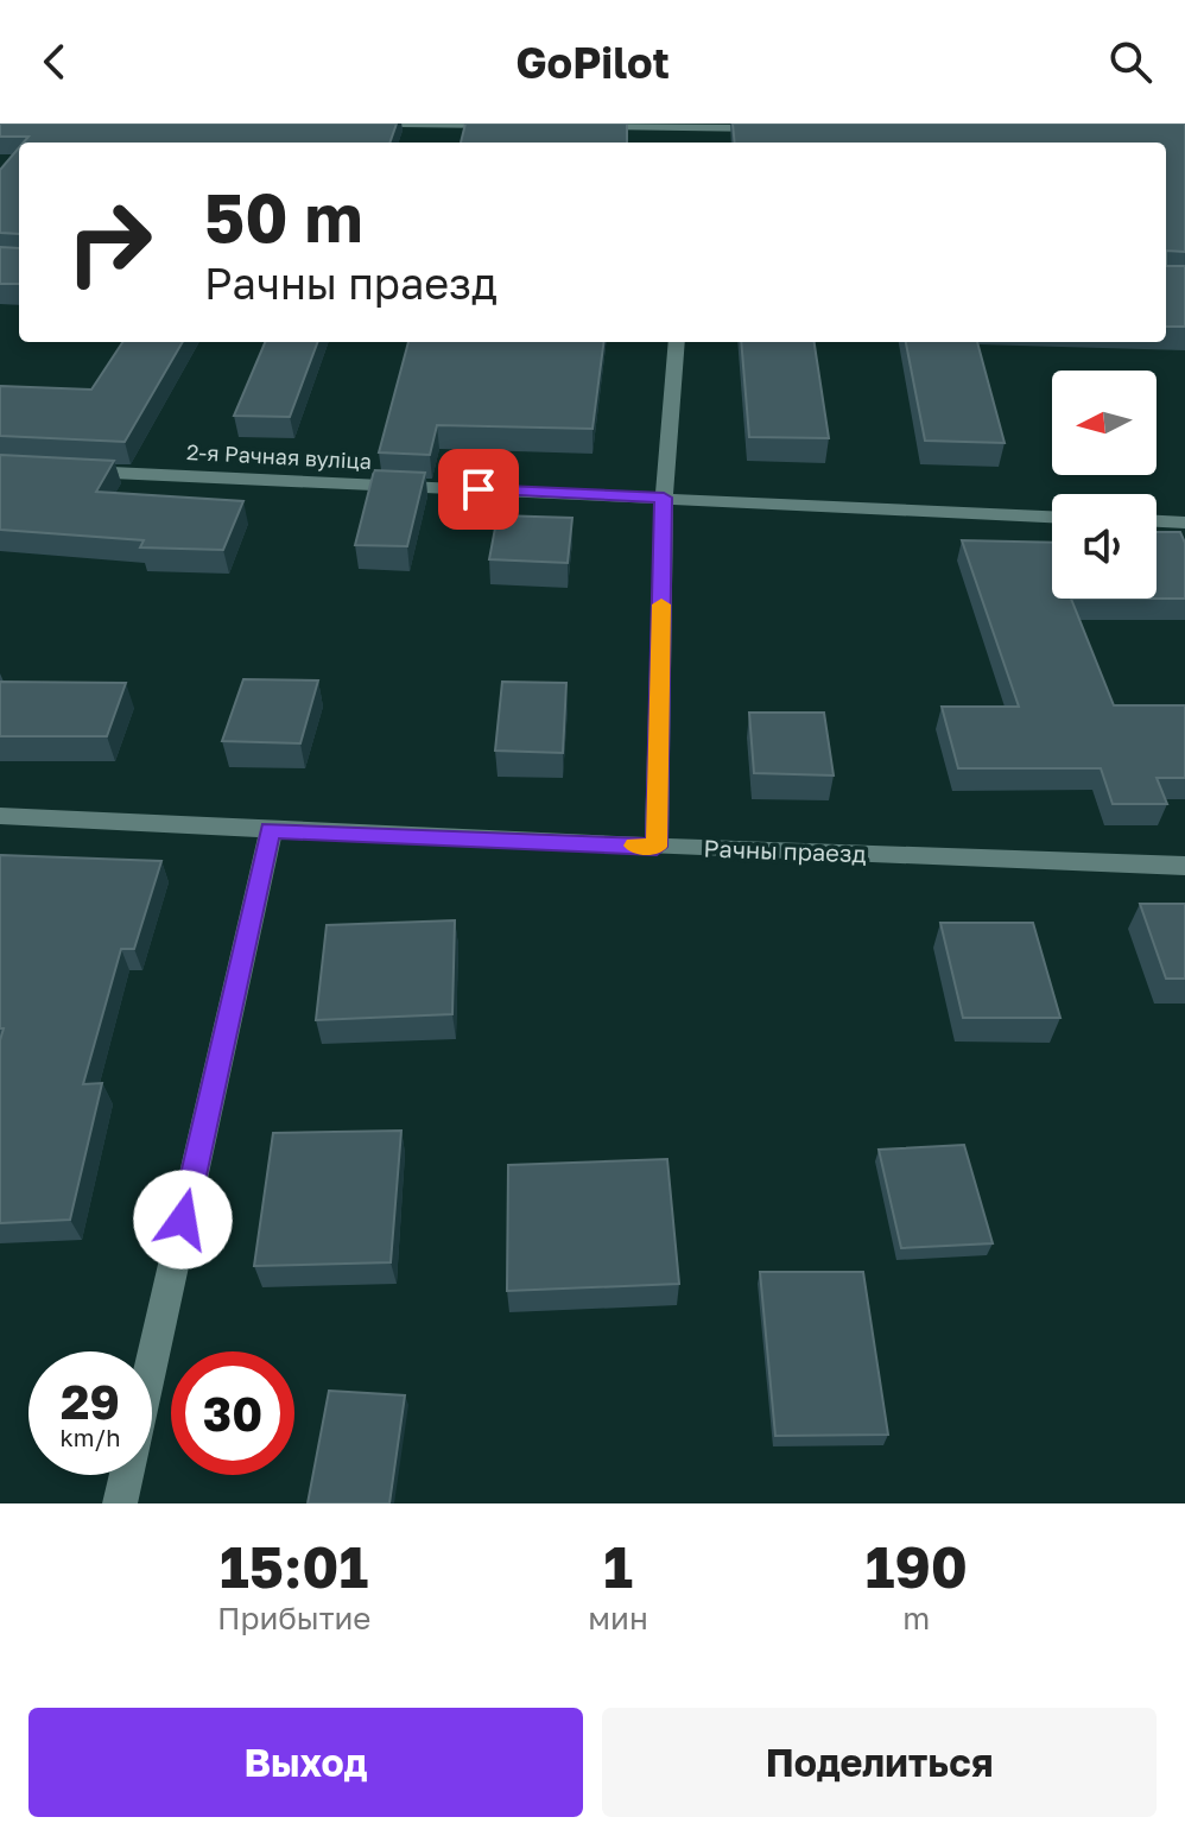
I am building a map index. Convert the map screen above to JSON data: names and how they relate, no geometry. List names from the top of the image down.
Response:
{
  "streets": {
    "street": ["2-я Рачная вуліца", "Рачны праезд"]
  },
  "north": "left",
  "page": {
    "header": "GoPilot",
    "turn": ["50 m", "Рачны праезд"],
    "speed": "29 km/h",
    "limit": "30",
    "eta": [
      "15:01",
      "Прибытие",
      "1",
      "мин",
      "190",
      "m"
    ],
    "buttons": ["Выход", "Поделиться"]
  }
}
